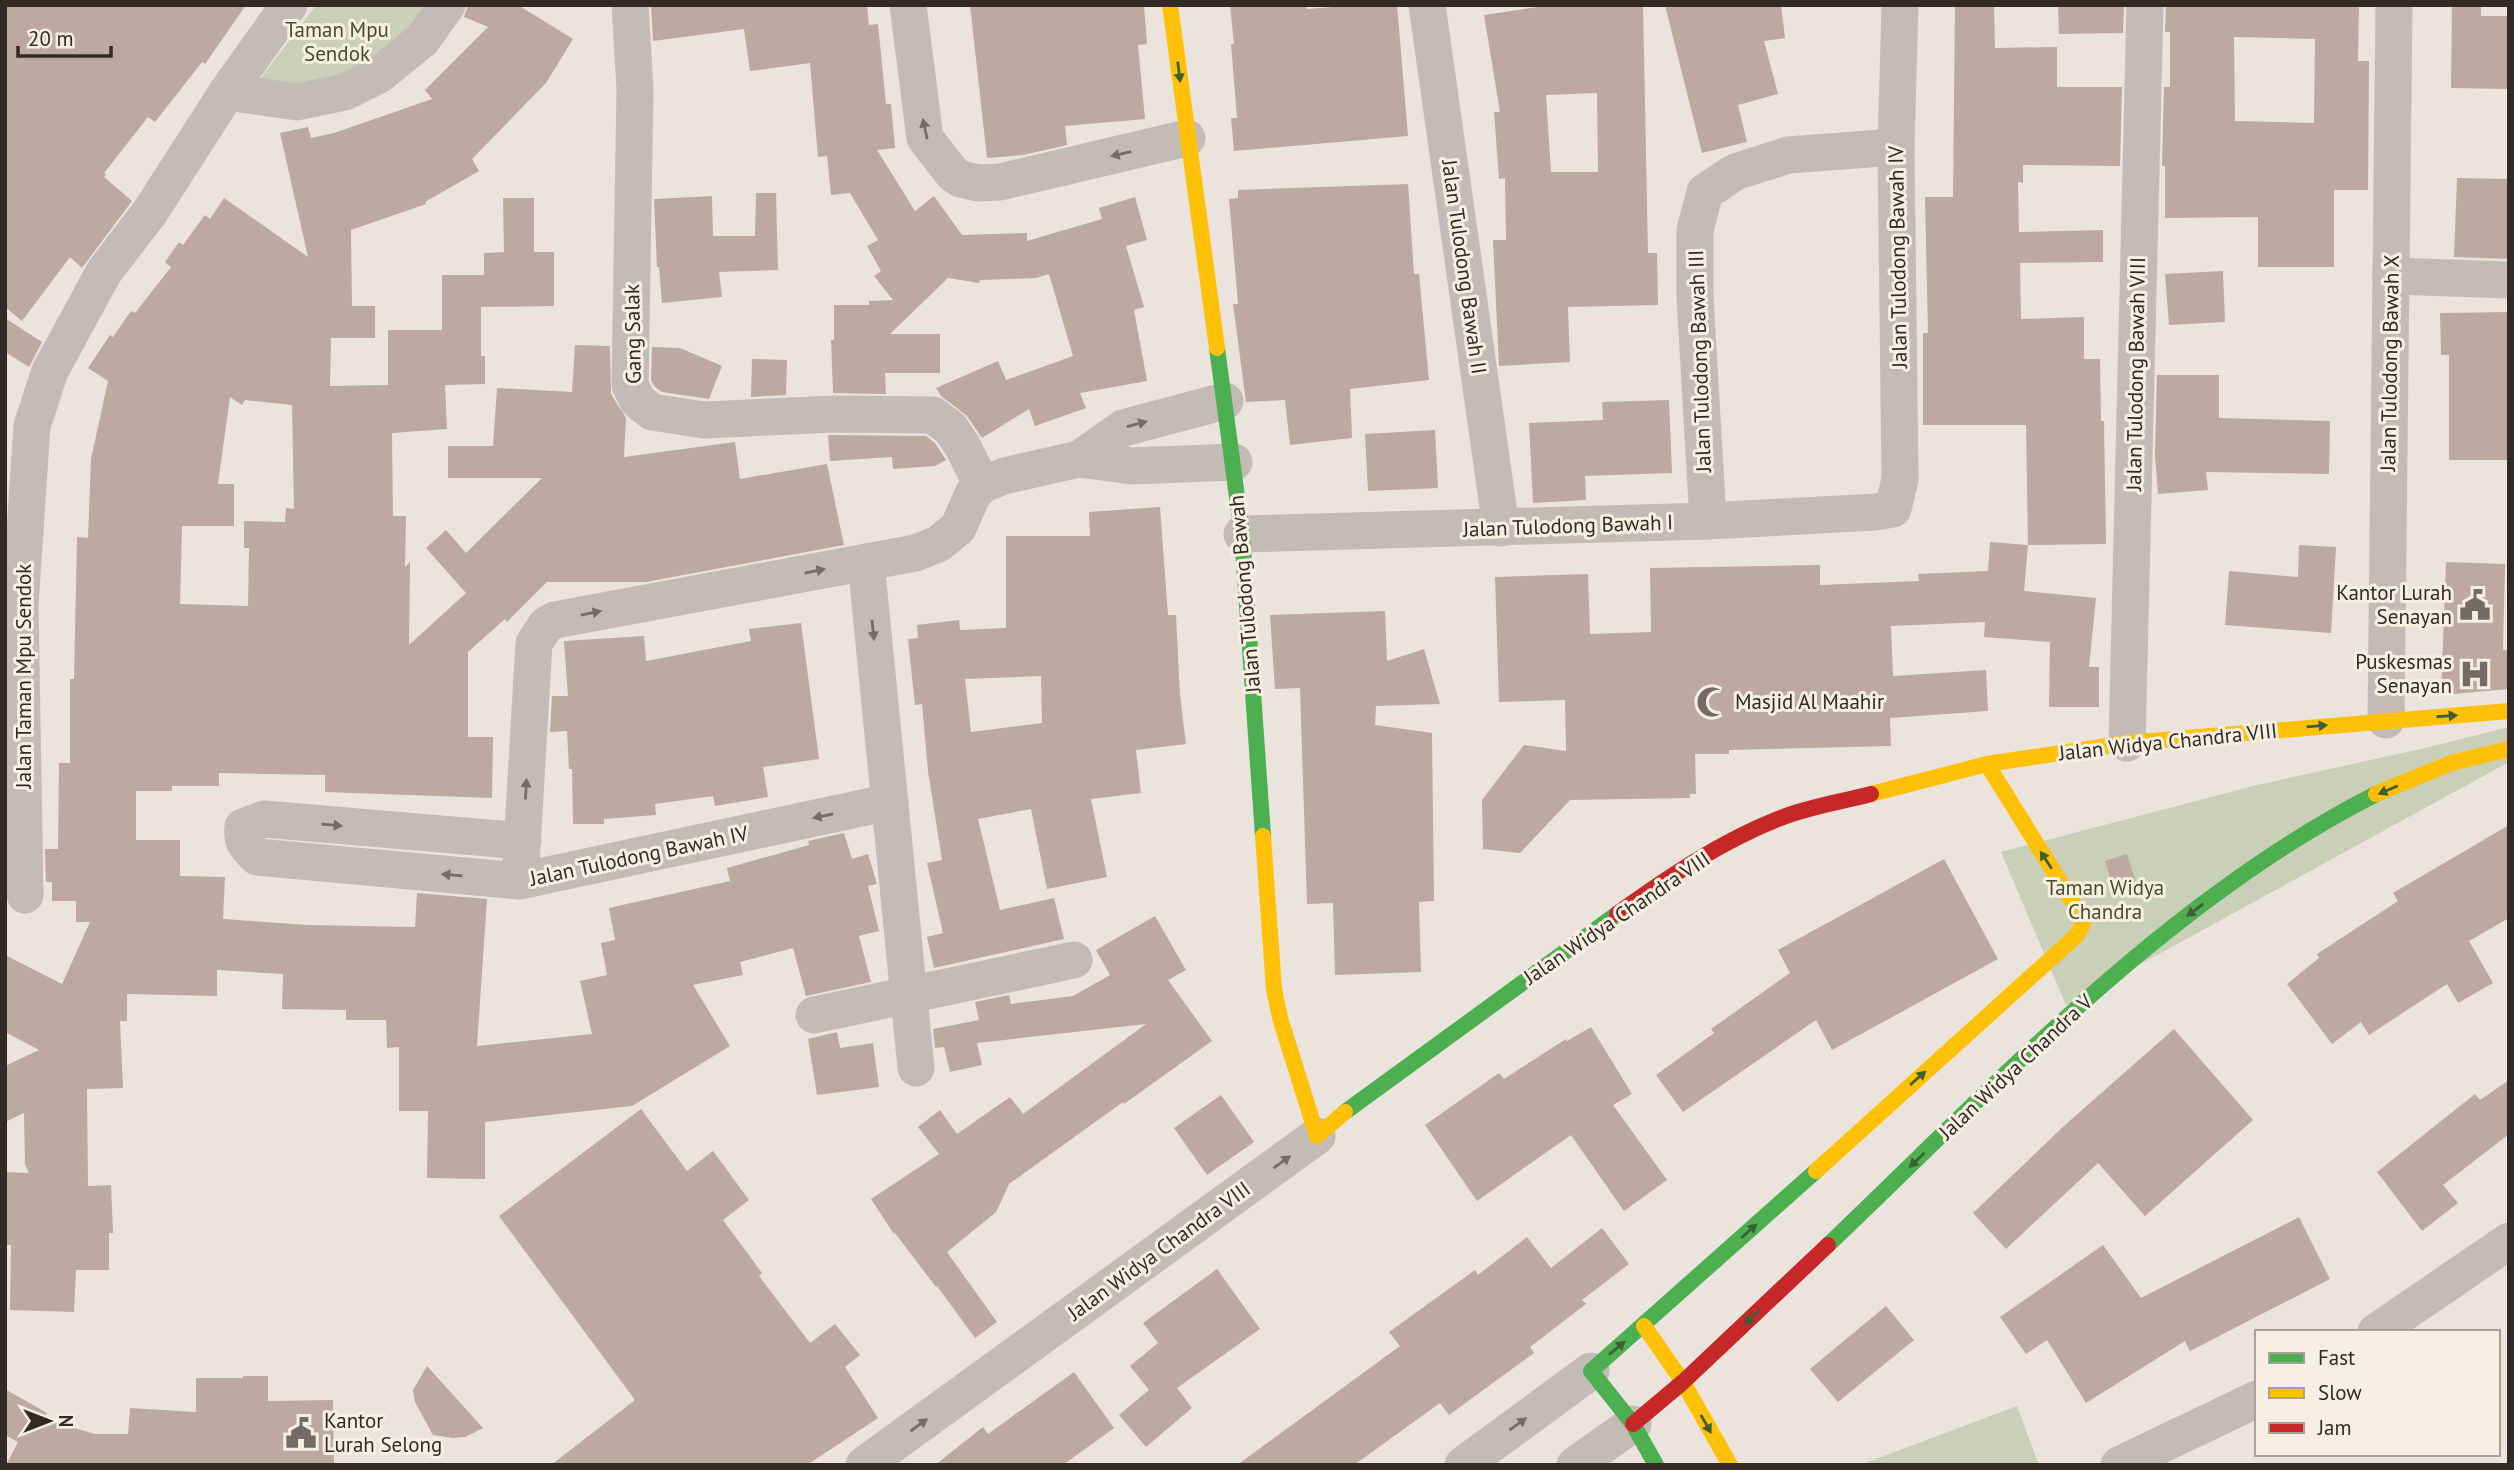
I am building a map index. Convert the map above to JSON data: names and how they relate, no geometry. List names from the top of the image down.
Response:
{
  "streets": {
    "street": [
      "Jalan Tulodong Bawah IV",
      "Jalan Tulodong Bawah II",
      "Gang Salak",
      "Jalan Tulodong Bawah III",
      "Jalan Tulodong Bawah X",
      "Jalan Tulodong Bawah VIII",
      "Jalan Tulodong Bawah I",
      "Jalan Tulodong Bawah",
      "Jalan Taman Mpu Sendok",
      "Jalan Widya Chandra VIII",
      "Jalan Widya Chandra V"
    ]
  },
  "crossings": [
    ["Jalan Tulodong Bawah IV", "Gang Salak"],
    ["Jalan Tulodong Bawah IV", "Jalan Tulodong Bawah III"],
    ["Jalan Tulodong Bawah IV", "Jalan Tulodong Bawah I"],
    ["Jalan Tulodong Bawah II", "Jalan Tulodong Bawah I"],
    ["Jalan Tulodong Bawah III", "Jalan Tulodong Bawah I"],
    ["Jalan Tulodong Bawah X", "Jalan Widya Chandra VIII"],
    ["Jalan Tulodong Bawah VIII", "Jalan Widya Chandra VIII"],
    ["Jalan Tulodong Bawah I", "Jalan Tulodong Bawah"],
    ["Jalan Tulodong Bawah", "Jalan Widya Chandra VIII"]
  ],
  "one_way": ["Jalan Widya Chandra VIII", "Jalan Widya Chandra V"],
  "parks": ["Taman Mpu Sendok", "Taman Widya Chandra"],
  "places": {
    "public building": ["Kantor Lurah Senayan", "Kantor Lurah Selong"],
    "hospital": ["Puskesmas Senayan"],
    "mosque": ["Masjid Al Maahir"]
  },
  "legend": ["Fast", "Slow", "Jam"],
  "scale_bar": "20 m",
  "north": "right"
}
